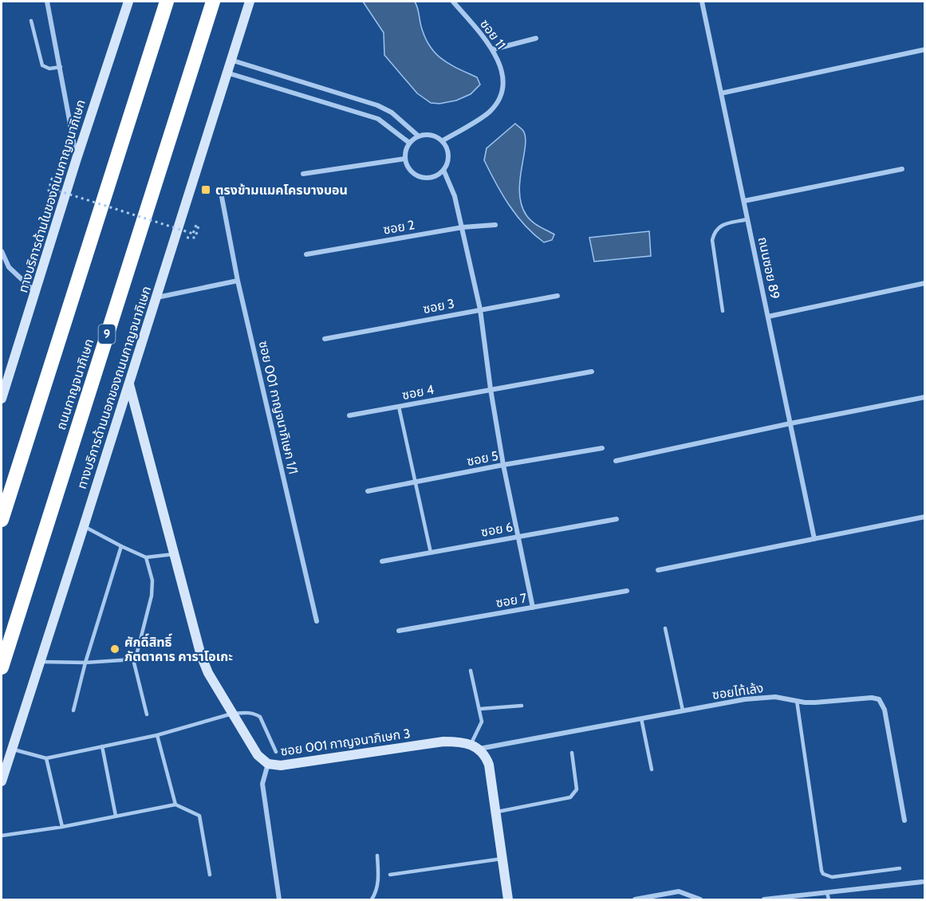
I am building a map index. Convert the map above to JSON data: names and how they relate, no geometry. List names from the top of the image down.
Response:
{
  "streets": {
    "highway": ["9", "ถนนกาญจนาภิเษก"],
    "main road": ["ทางบริการด้านในของถนนกาญจนาภิเษก", "ทางบริการด้านนอกของถนนกาญจนาภิเษก", "ซอย 001 กาญจนาภิเษก 3"],
    "street": [
      "ซอย 11",
      "ซอย 2",
      "ถนนซอย 89",
      "ซอย 3",
      "ซอย 4",
      "ซอย 001 กาญจนาภิเษก 1/1",
      "ซอย 5",
      "ซอย 6",
      "ซอย 7",
      "ซอยไท้เล้ง"
    ]
  },
  "crossings": [
    ["ทางบริการด้านนอกของถนนกาญจนาภิเษก", "ซอย 001 กาญจนาภิเษก 3"],
    ["ซอยไท้เล้ง", "ซอย 001 กาญจนาภิเษก 3"]
  ],
  "places": {
    "transit": ["ตรงข้ามแมคโครบางบอน"],
    "other": ["ศักดิ์สิทธิ์ ภัตตาคาร คาราโอเกะ"]
  }
}
